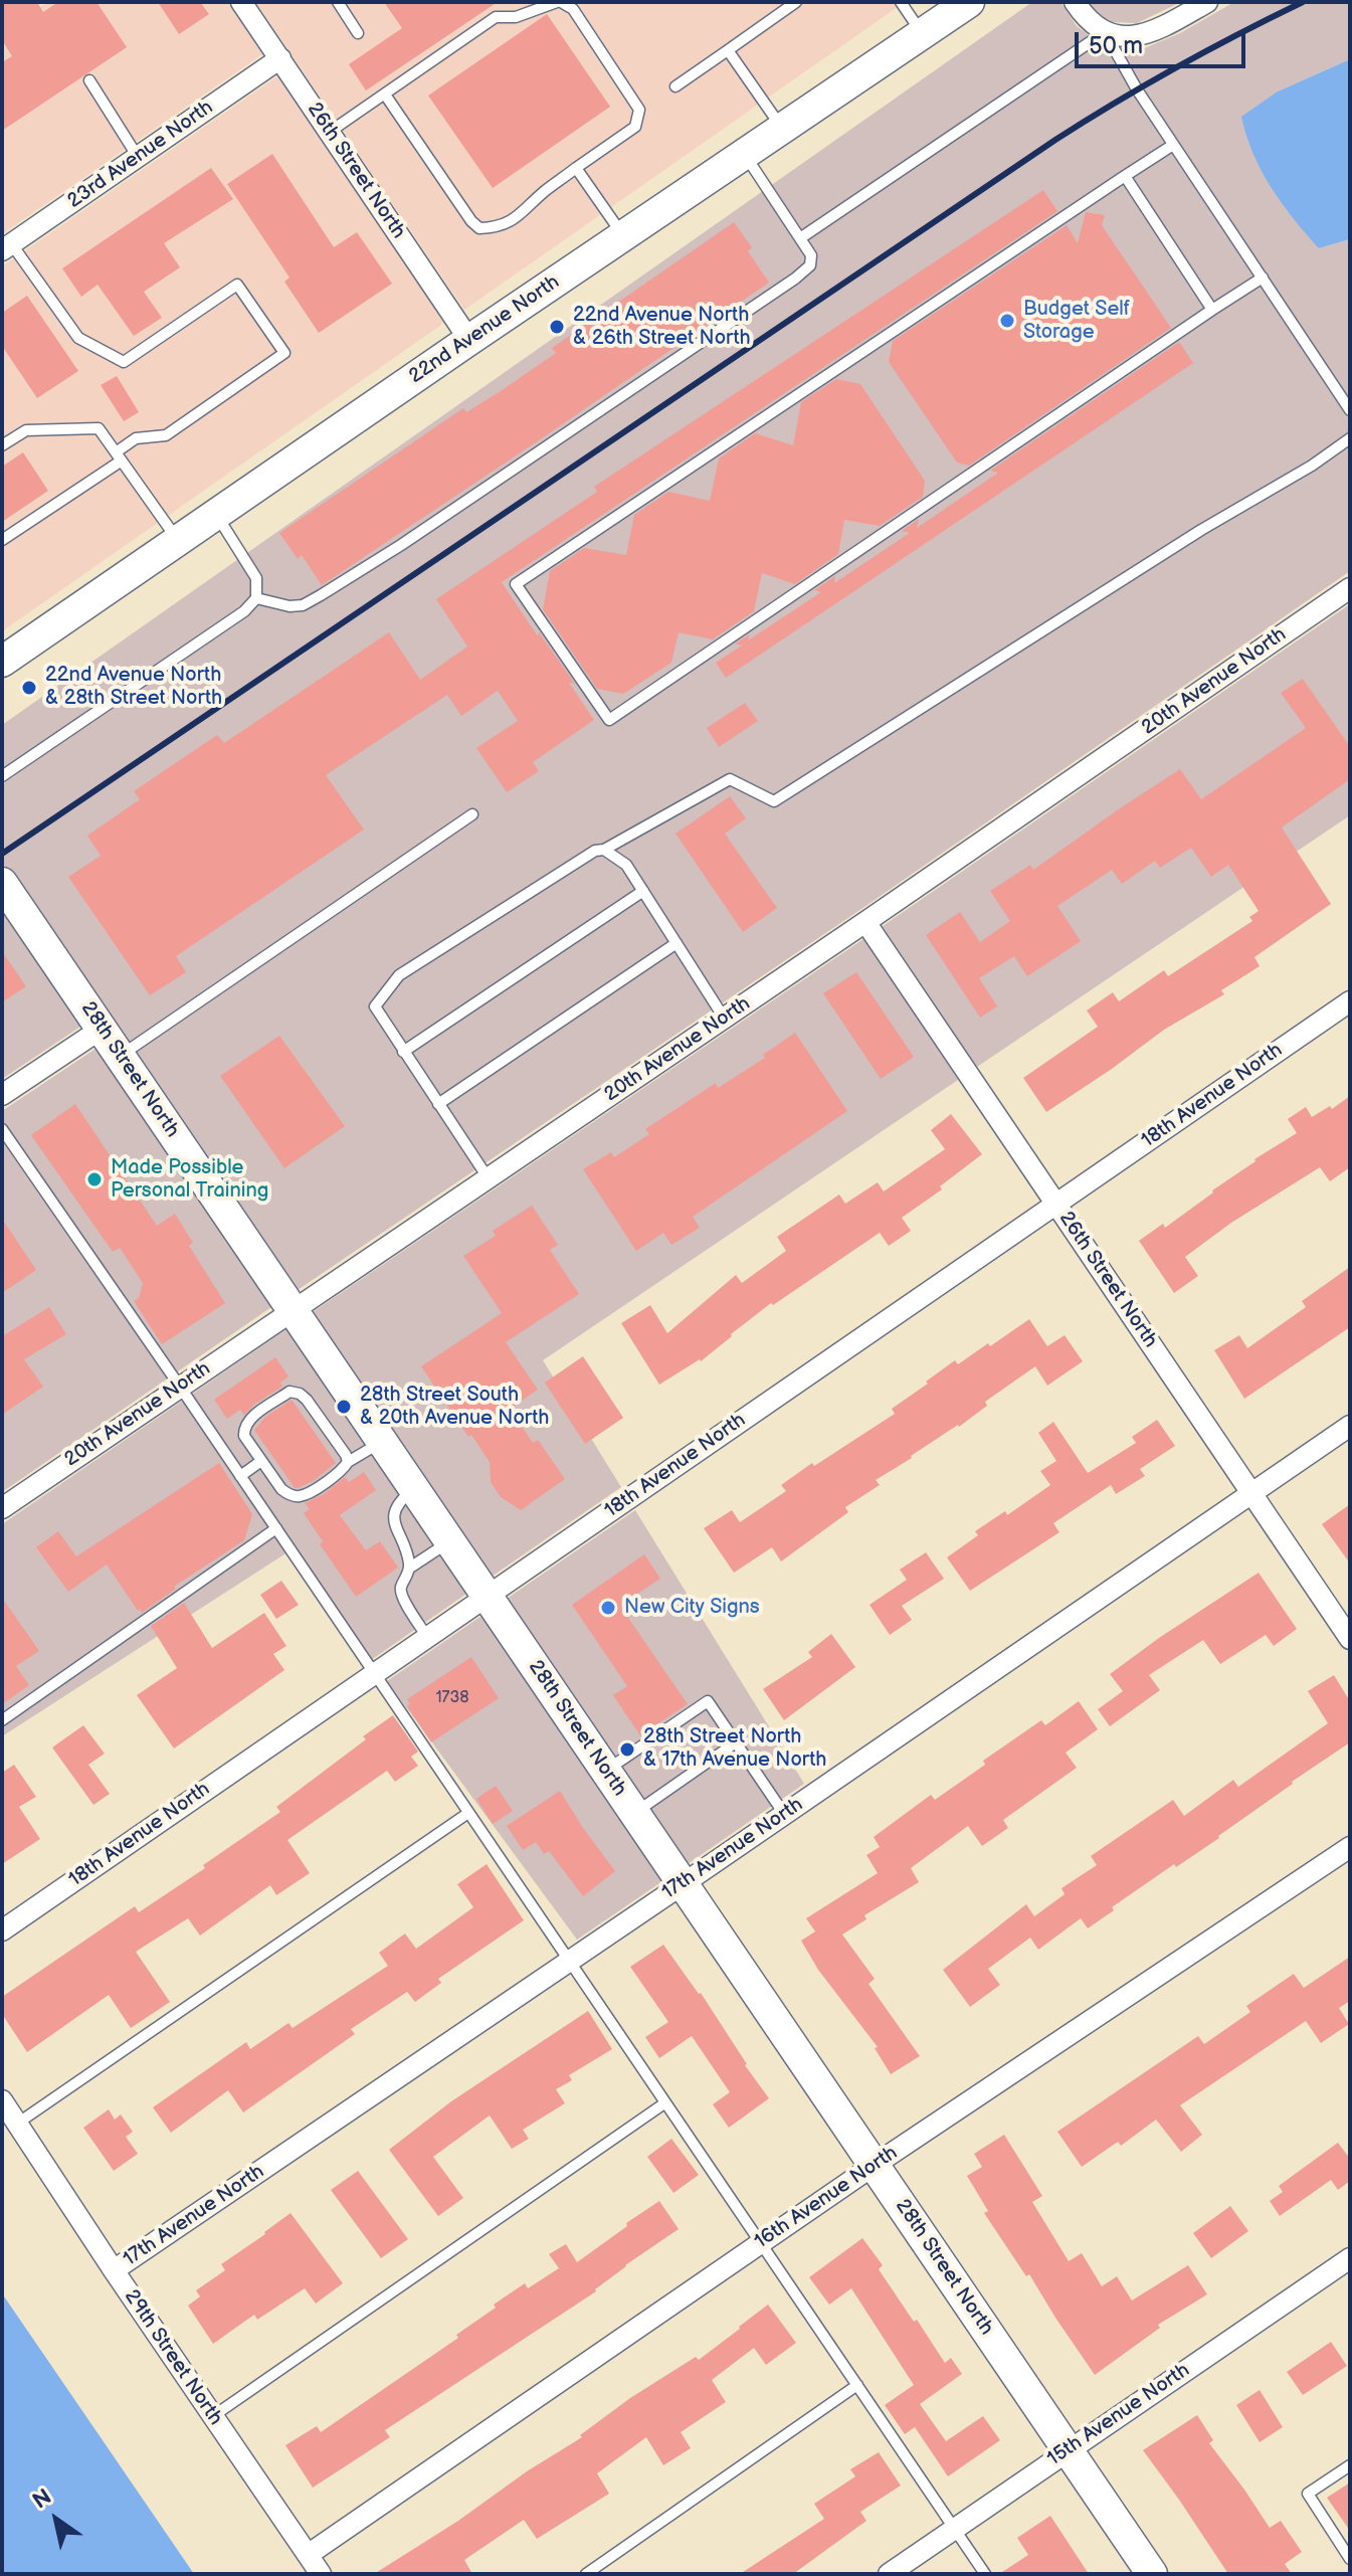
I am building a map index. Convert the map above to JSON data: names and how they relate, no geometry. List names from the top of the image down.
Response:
{
  "streets": {
    "street": [
      "23rd Avenue North",
      "26th Street North",
      "22nd Avenue North",
      "20th Avenue North",
      "28th Street North",
      "18th Avenue North",
      "17th Avenue North",
      "16th Avenue North",
      "29th Street North",
      "15th Avenue North"
    ]
  },
  "crossings": [
    ["23rd Avenue North", "26th Street North"],
    ["26th Street North", "22nd Avenue North"],
    ["26th Street North", "20th Avenue North"],
    ["26th Street North", "18th Avenue North"],
    ["26th Street North", "17th Avenue North"],
    ["20th Avenue North", "28th Street North"],
    ["28th Street North", "18th Avenue North"],
    ["28th Street North", "17th Avenue North"],
    ["28th Street North", "16th Avenue North"],
    ["28th Street North", "15th Avenue North"],
    ["17th Avenue North", "29th Street North"],
    ["16th Avenue North", "29th Street North"]
  ],
  "places": [
    "Budget Self Storage",
    "22nd Avenue North & 26th Street North",
    "22nd Avenue North & 28th Street North",
    "Made Possible Personal Training",
    "28th Street South & 20th Avenue North",
    "New City Signs",
    "28th Street North & 17th Avenue North"
  ],
  "house_numbers": ["1738"],
  "scale_bar": "50 m",
  "north": "top left"
}
